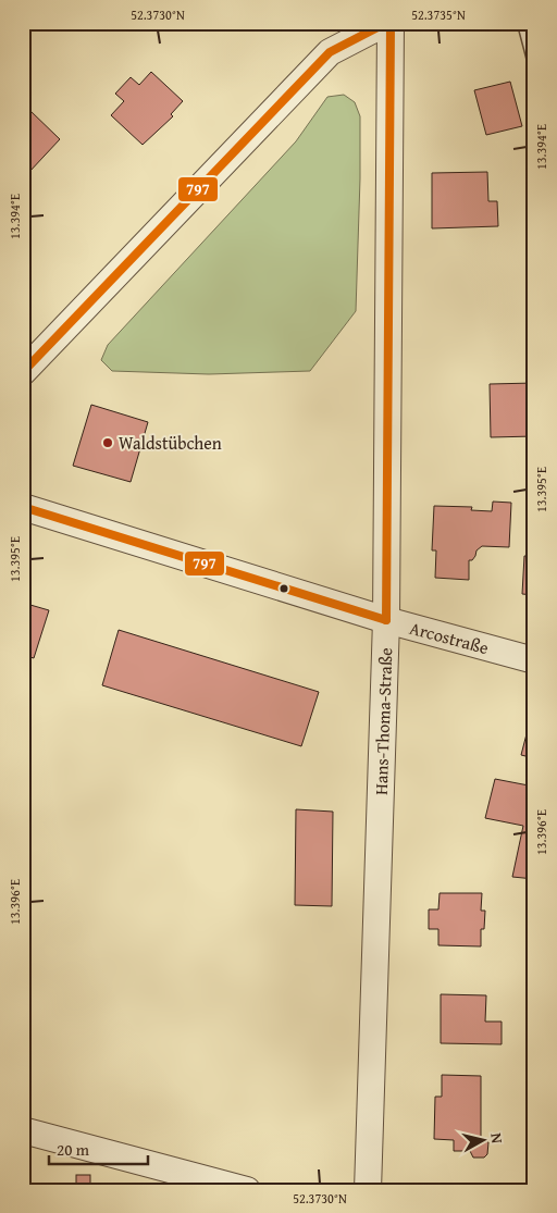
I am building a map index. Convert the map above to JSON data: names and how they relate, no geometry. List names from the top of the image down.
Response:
{
  "streets": {
    "street": ["Arcostraße", "Hans-Thoma-Straße"]
  },
  "crossings": [
    ["Arcostraße", "Hans-Thoma-Straße"]
  ],
  "places": ["Waldstübchen"],
  "lines": ["transit line 797"],
  "scale_bar": "20 m",
  "north": "right",
  "coordinates": [
    "52.3730°N",
    "52.3735°N",
    "13.394°E",
    "13.395°E",
    "13.396°E"
  ]
}
